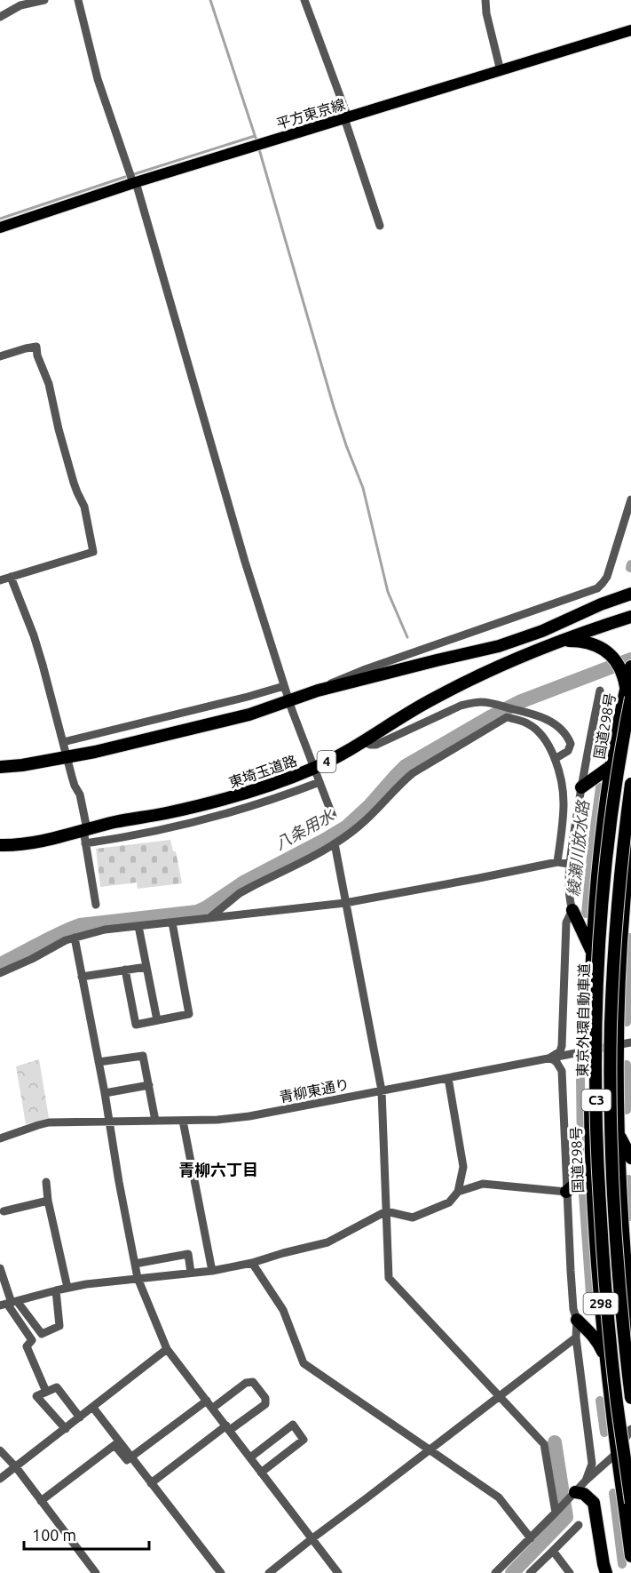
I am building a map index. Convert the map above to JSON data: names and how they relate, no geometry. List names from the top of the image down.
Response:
{
  "streets": {
    "highway": [
      "国道298号",
      "4",
      "東埼玉道路",
      "東京外環自動車道",
      "C3",
      "298"
    ],
    "main road": ["平方東京線"],
    "street": ["青柳東通り"]
  },
  "crossings": [
    ["国道298号", "東京外環自動車道"],
    ["国道298号", "青柳東通り"],
    ["青柳東通り", "298"]
  ],
  "districts": ["青柳六丁目"],
  "water": ["八条用水", "綾瀬川放水路"],
  "scale_bar": "100 m"
}
